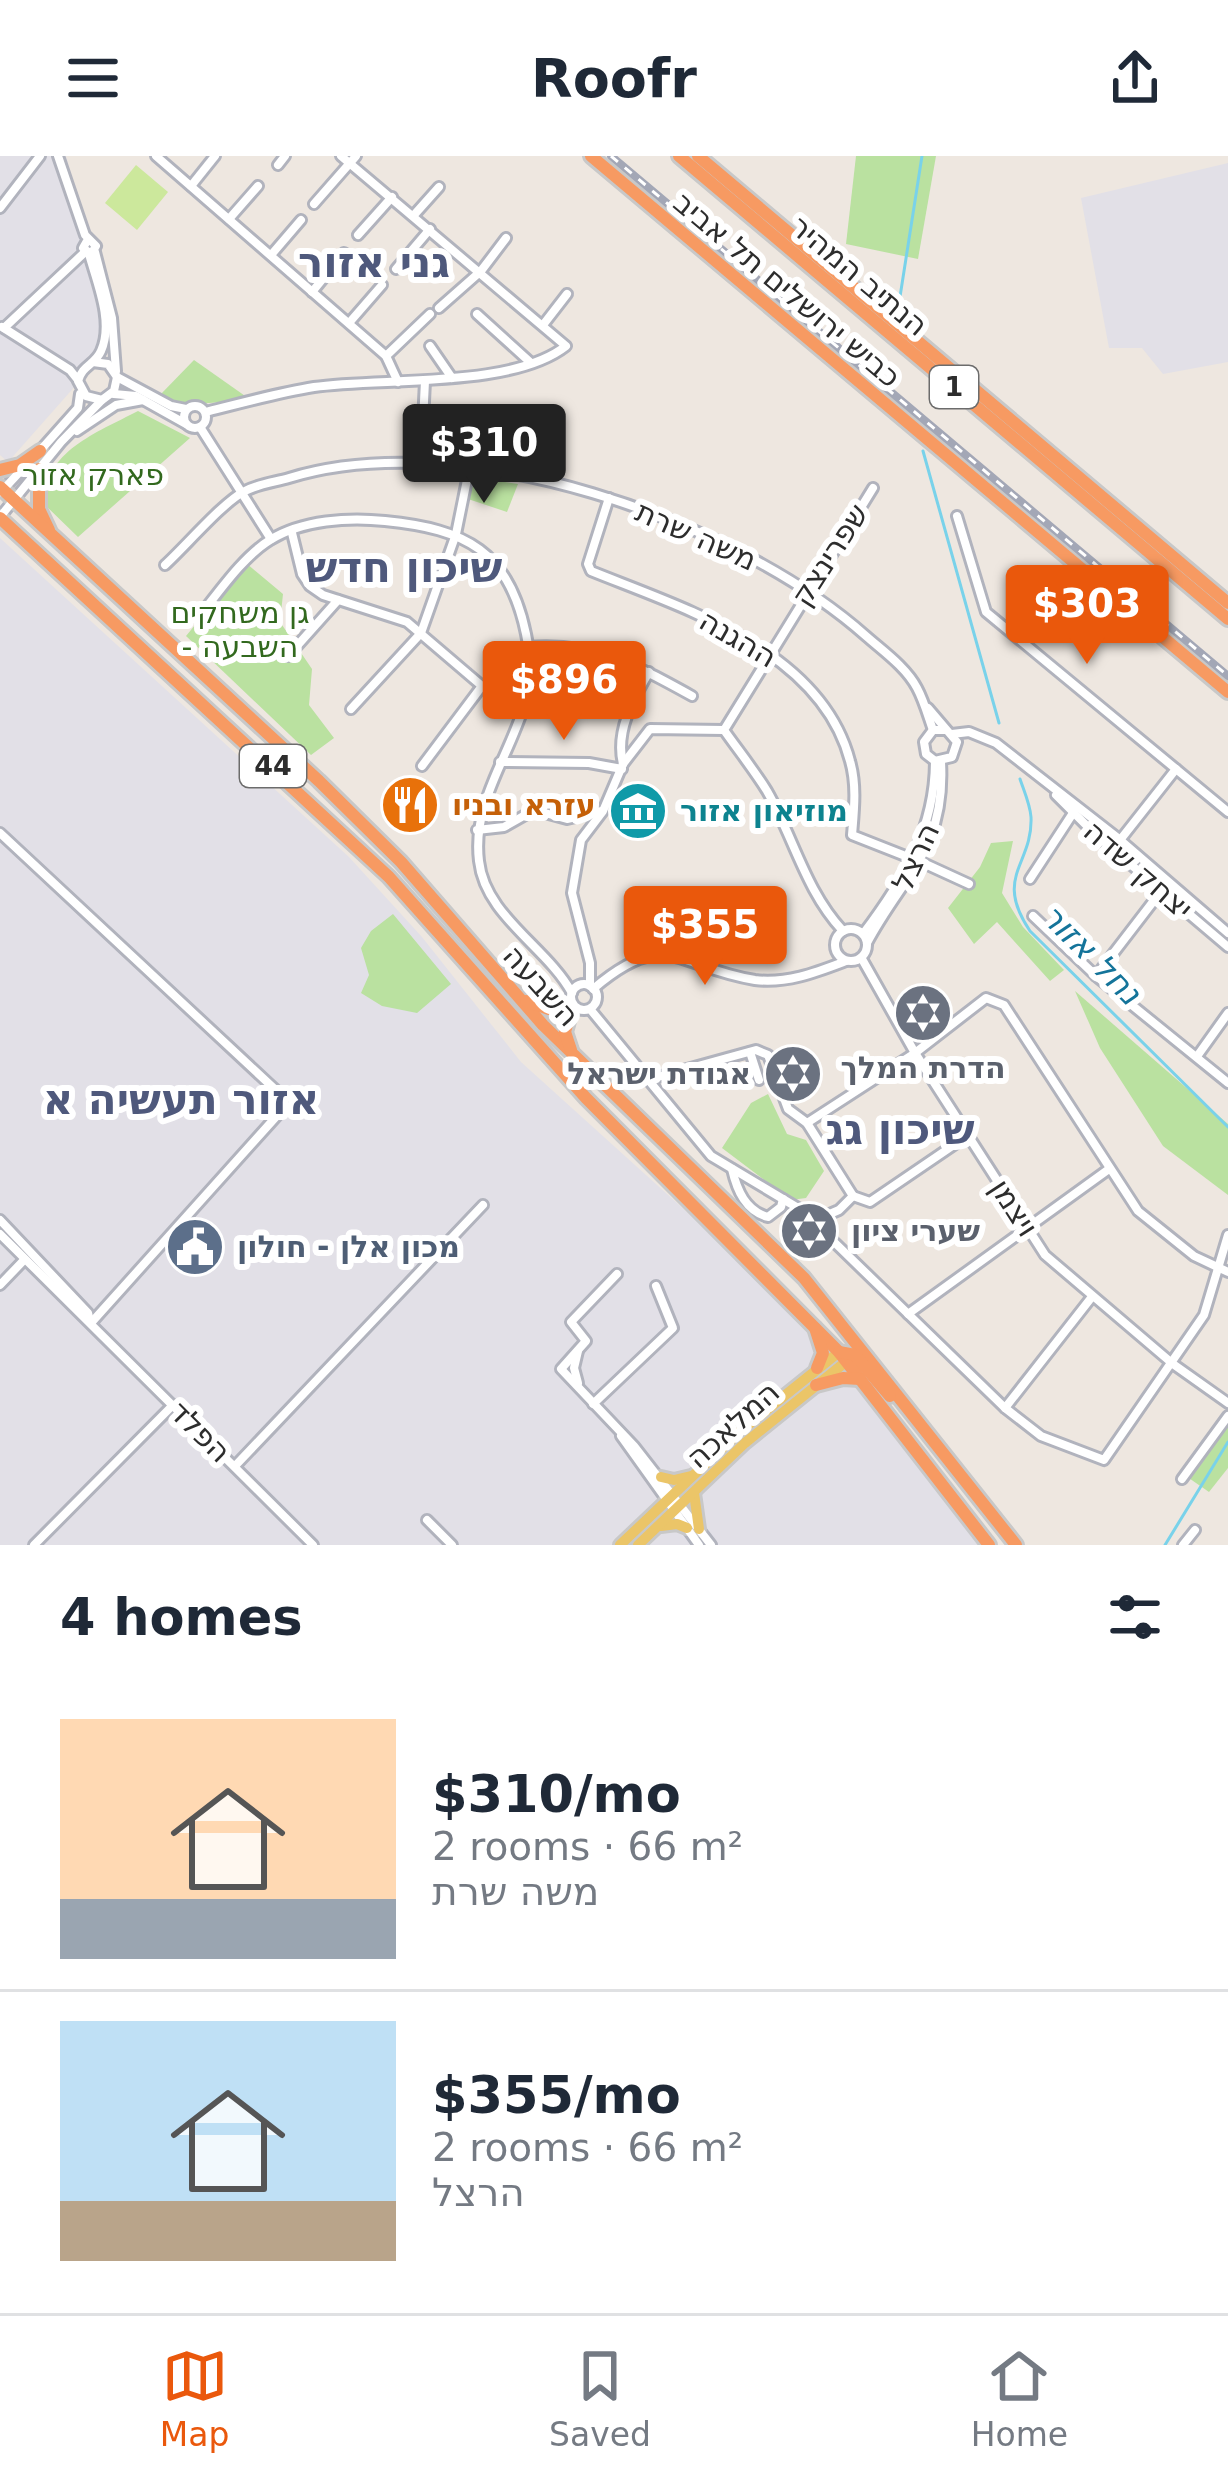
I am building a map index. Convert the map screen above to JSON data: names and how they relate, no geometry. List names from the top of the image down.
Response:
{
  "streets": {
    "highway": [
      "הנתיב המהיר",
      "כביש ירושלים תל אביב",
      "1",
      "44",
      "השבעה"
    ],
    "main road": ["המלאכה"],
    "street": [
      "משה שרת",
      "שפרינצק",
      "ההגנה",
      "הרצל",
      "יצחק שדה",
      "ויצמן",
      "הפלד"
    ]
  },
  "crossings": [
    ["משה שרת", "שפרינצק"],
    ["משה שרת", "ההגנה"],
    ["משה שרת", "הרצל"],
    ["משה שרת", "יצחק שדה"],
    ["שפרינצק", "ההגנה"],
    ["ההגנה", "הרצל"],
    ["הרצל", "יצחק שדה"],
    ["הרצל", "ויצמן"],
    ["השבעה", "המלאכה"]
  ],
  "districts": [
    "גני אזור",
    "שיכון חדש",
    "אזור תעשיה א",
    "שיכון גג"
  ],
  "water": ["נחל אזור"],
  "parks": ["פארק אזור", "גן משחקים - השבעה"],
  "places": {
    "restaurant": ["עזרא ובניו"],
    "museum": ["מוזיאון אזור"],
    "synagogue": ["הדרת המלך", "אגודת ישראל", "שערי ציון"],
    "public building": ["מכון אלן - חולון"]
  },
  "page": {
    "header": "Roofr",
    "price": [
      "$310",
      "$303",
      "$896",
      "$355"
    ],
    "heading": "4 homes",
    "list": [
      {
        "name": "$310/mo",
        "note": "2 rooms · 66 m² · משה שרת"
      },
      {
        "name": "$355/mo",
        "note": "2 rooms · 66 m² · הרצל"
      }
    ],
    "tabs": ["Map", "Saved", "Home"]
  }
}
